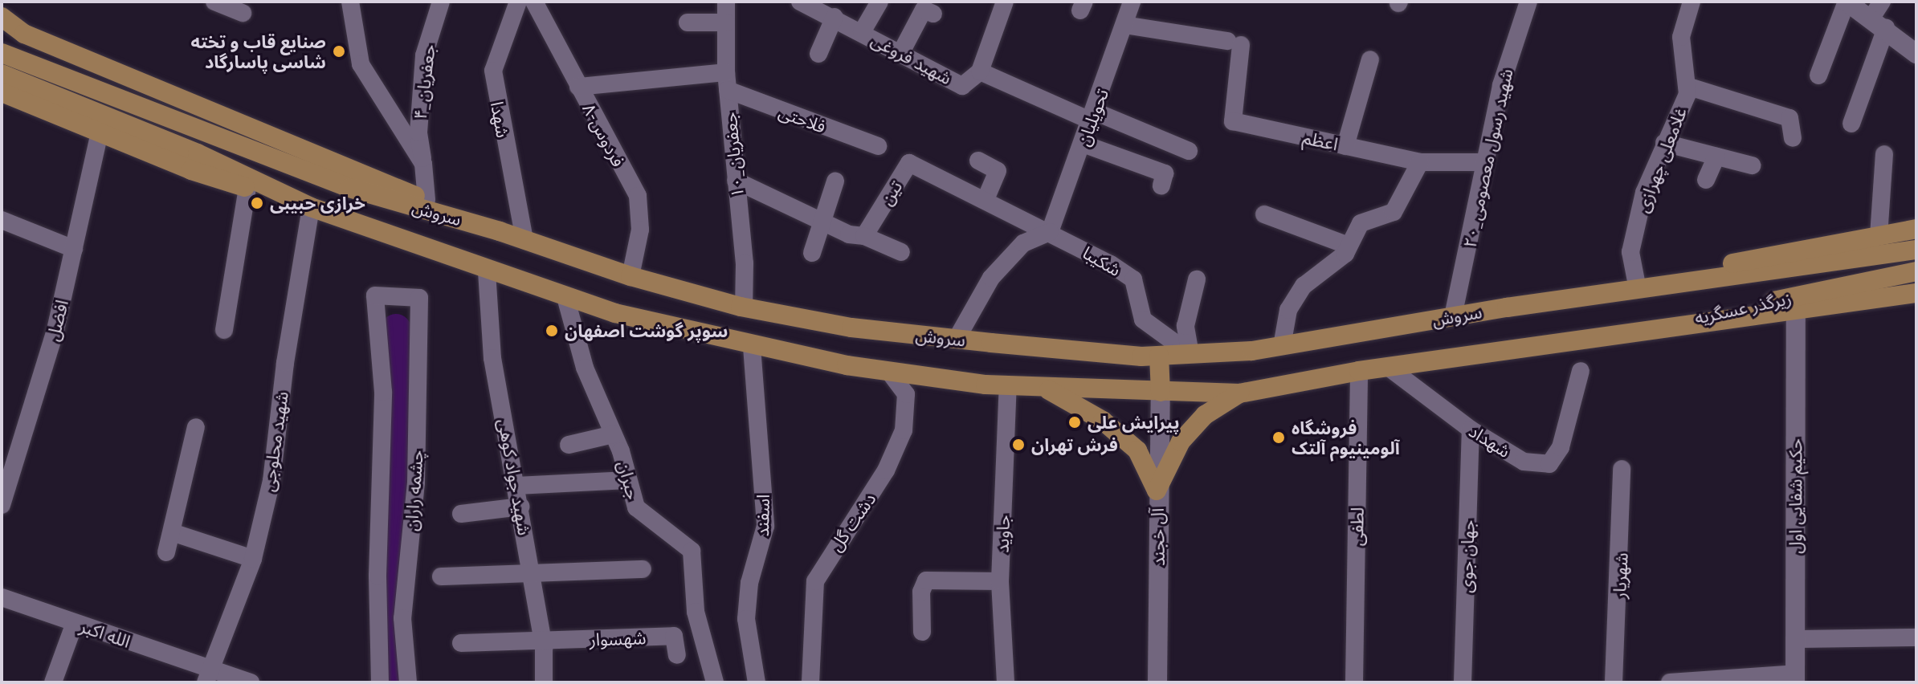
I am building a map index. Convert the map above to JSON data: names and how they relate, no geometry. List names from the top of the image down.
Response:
{
  "streets": {
    "main road": ["سروش", "زیرگذر عسگریه"],
    "street": [
      "شهید فروغی",
      "۴_جعفریان",
      "تحویلیان",
      "فلاحتی",
      "شهدا",
      "۸-فردوس",
      "اعظم",
      "۱۰_جعفریان",
      "۲۰_شهید رسول معصومی",
      "غلامعلی چهرازی",
      "تین",
      "شکیبا",
      "افضل",
      "شهداد",
      "شهید محلوجی",
      "شهید جواد کوهی",
      "جبران",
      "چشمه راران",
      "حکیم شفایی اول",
      "اسفند",
      "دشت گل",
      "لطفی",
      "جاوید",
      "آل خجند",
      "جهان جوی",
      "شهریار",
      "الله اکبر",
      "شهسوار"
    ]
  },
  "crossings": [
    ["شهید فروغی", "تحویلیان"],
    ["تحویلیان", "اعظم"],
    ["تحویلیان", "تین"],
    ["تحویلیان", "شکیبا"],
    ["فلاحتی", "۱۰_جعفریان"],
    ["شهدا", "سروش"],
    ["۸-فردوس", "سروش"],
    ["اعظم", "۲۰_شهید رسول معصومی"],
    ["۱۰_جعفریان", "سروش"],
    ["۲۰_شهید رسول معصومی", "سروش"],
    ["تین", "شکیبا"],
    ["سروش", "شکیبا"],
    ["سروش", "زیرگذر عسگریه"],
    ["سروش", "شهداد"],
    ["سروش", "شهید محلوجی"],
    ["سروش", "شهید جواد کوهی"],
    ["سروش", "جبران"],
    ["سروش", "اسفند"],
    ["سروش", "دشت گل"],
    ["سروش", "لطفی"],
    ["سروش", "جاوید"],
    ["سروش", "آل خجند"],
    ["شهداد", "جهان جوی"],
    ["شهید محلوجی", "الله اکبر"],
    ["شهید جواد کوهی", "شهسوار"]
  ],
  "places": [
    "صنایع قاب و تخته شاسی پاسارگاد",
    "خرازی حبیبی",
    "سوپر گوشت اصفهان",
    "پیرایش علی",
    "فروشگاه آلومینیوم آلتک",
    "فرش تهران"
  ]
}
